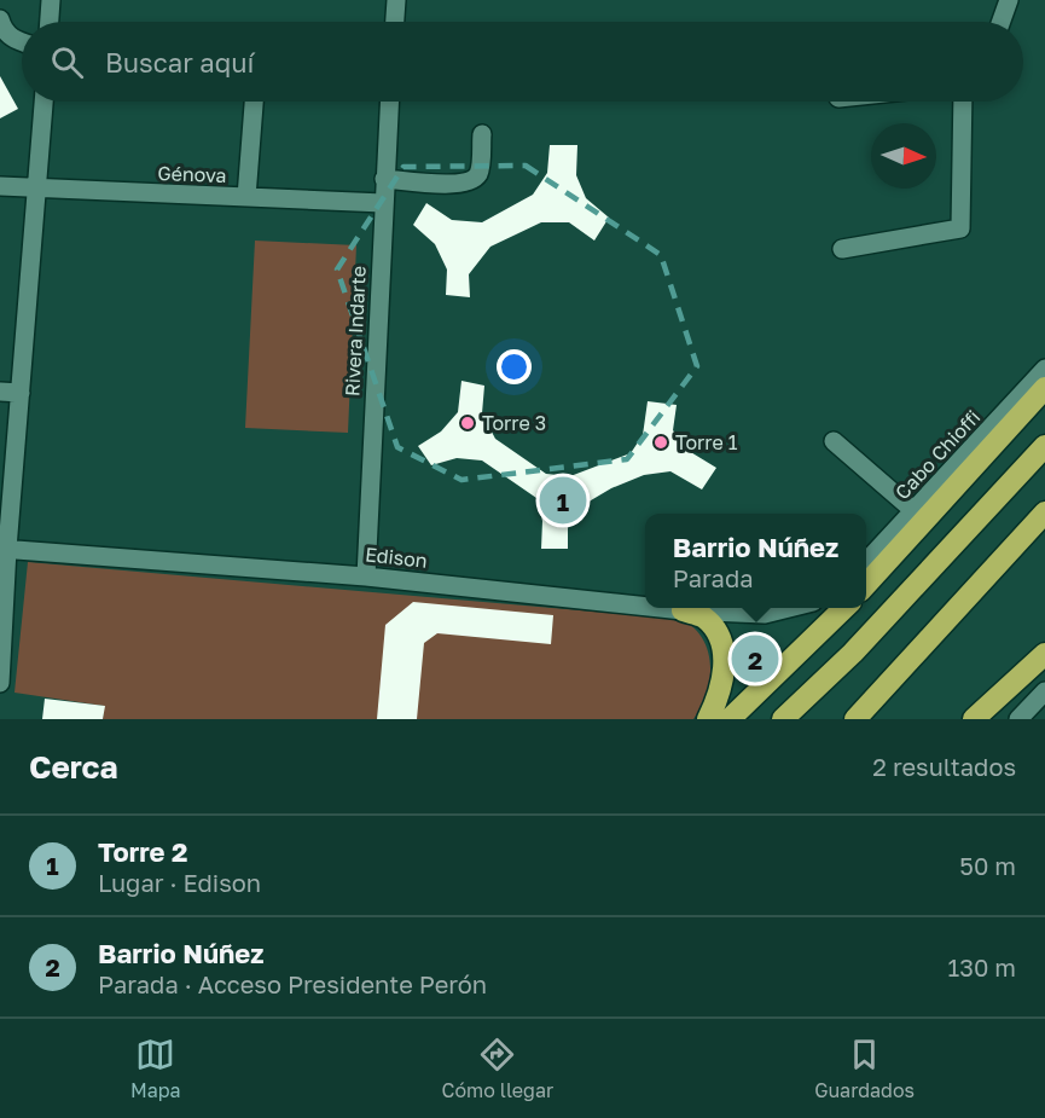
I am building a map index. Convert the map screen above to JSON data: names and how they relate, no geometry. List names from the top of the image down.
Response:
{
  "streets": {
    "street": [
      "Génova",
      "Rivera Indarte",
      "Cabo Chioffi",
      "Edison"
    ]
  },
  "crossings": [
    ["Génova", "Rivera Indarte"],
    ["Rivera Indarte", "Edison"]
  ],
  "places": ["Torre 3", "Torre 1"],
  "north": "right",
  "page": {
    "search": "Buscar aquí",
    "pins": ["1", "2"],
    "popup": ["Barrio Núñez", "Parada"],
    "heading": ["Cerca", "2 resultados"],
    "list": [
      {
        "mark": "1",
        "name": "Torre 2",
        "note": "Lugar · Edison",
        "value": "50 m"
      },
      {
        "mark": "2",
        "name": "Barrio Núñez",
        "note": "Parada · Acceso Presidente Perón",
        "value": "130 m"
      }
    ],
    "nav": ["Mapa", "Cómo llegar", "Guardados"]
  }
}
